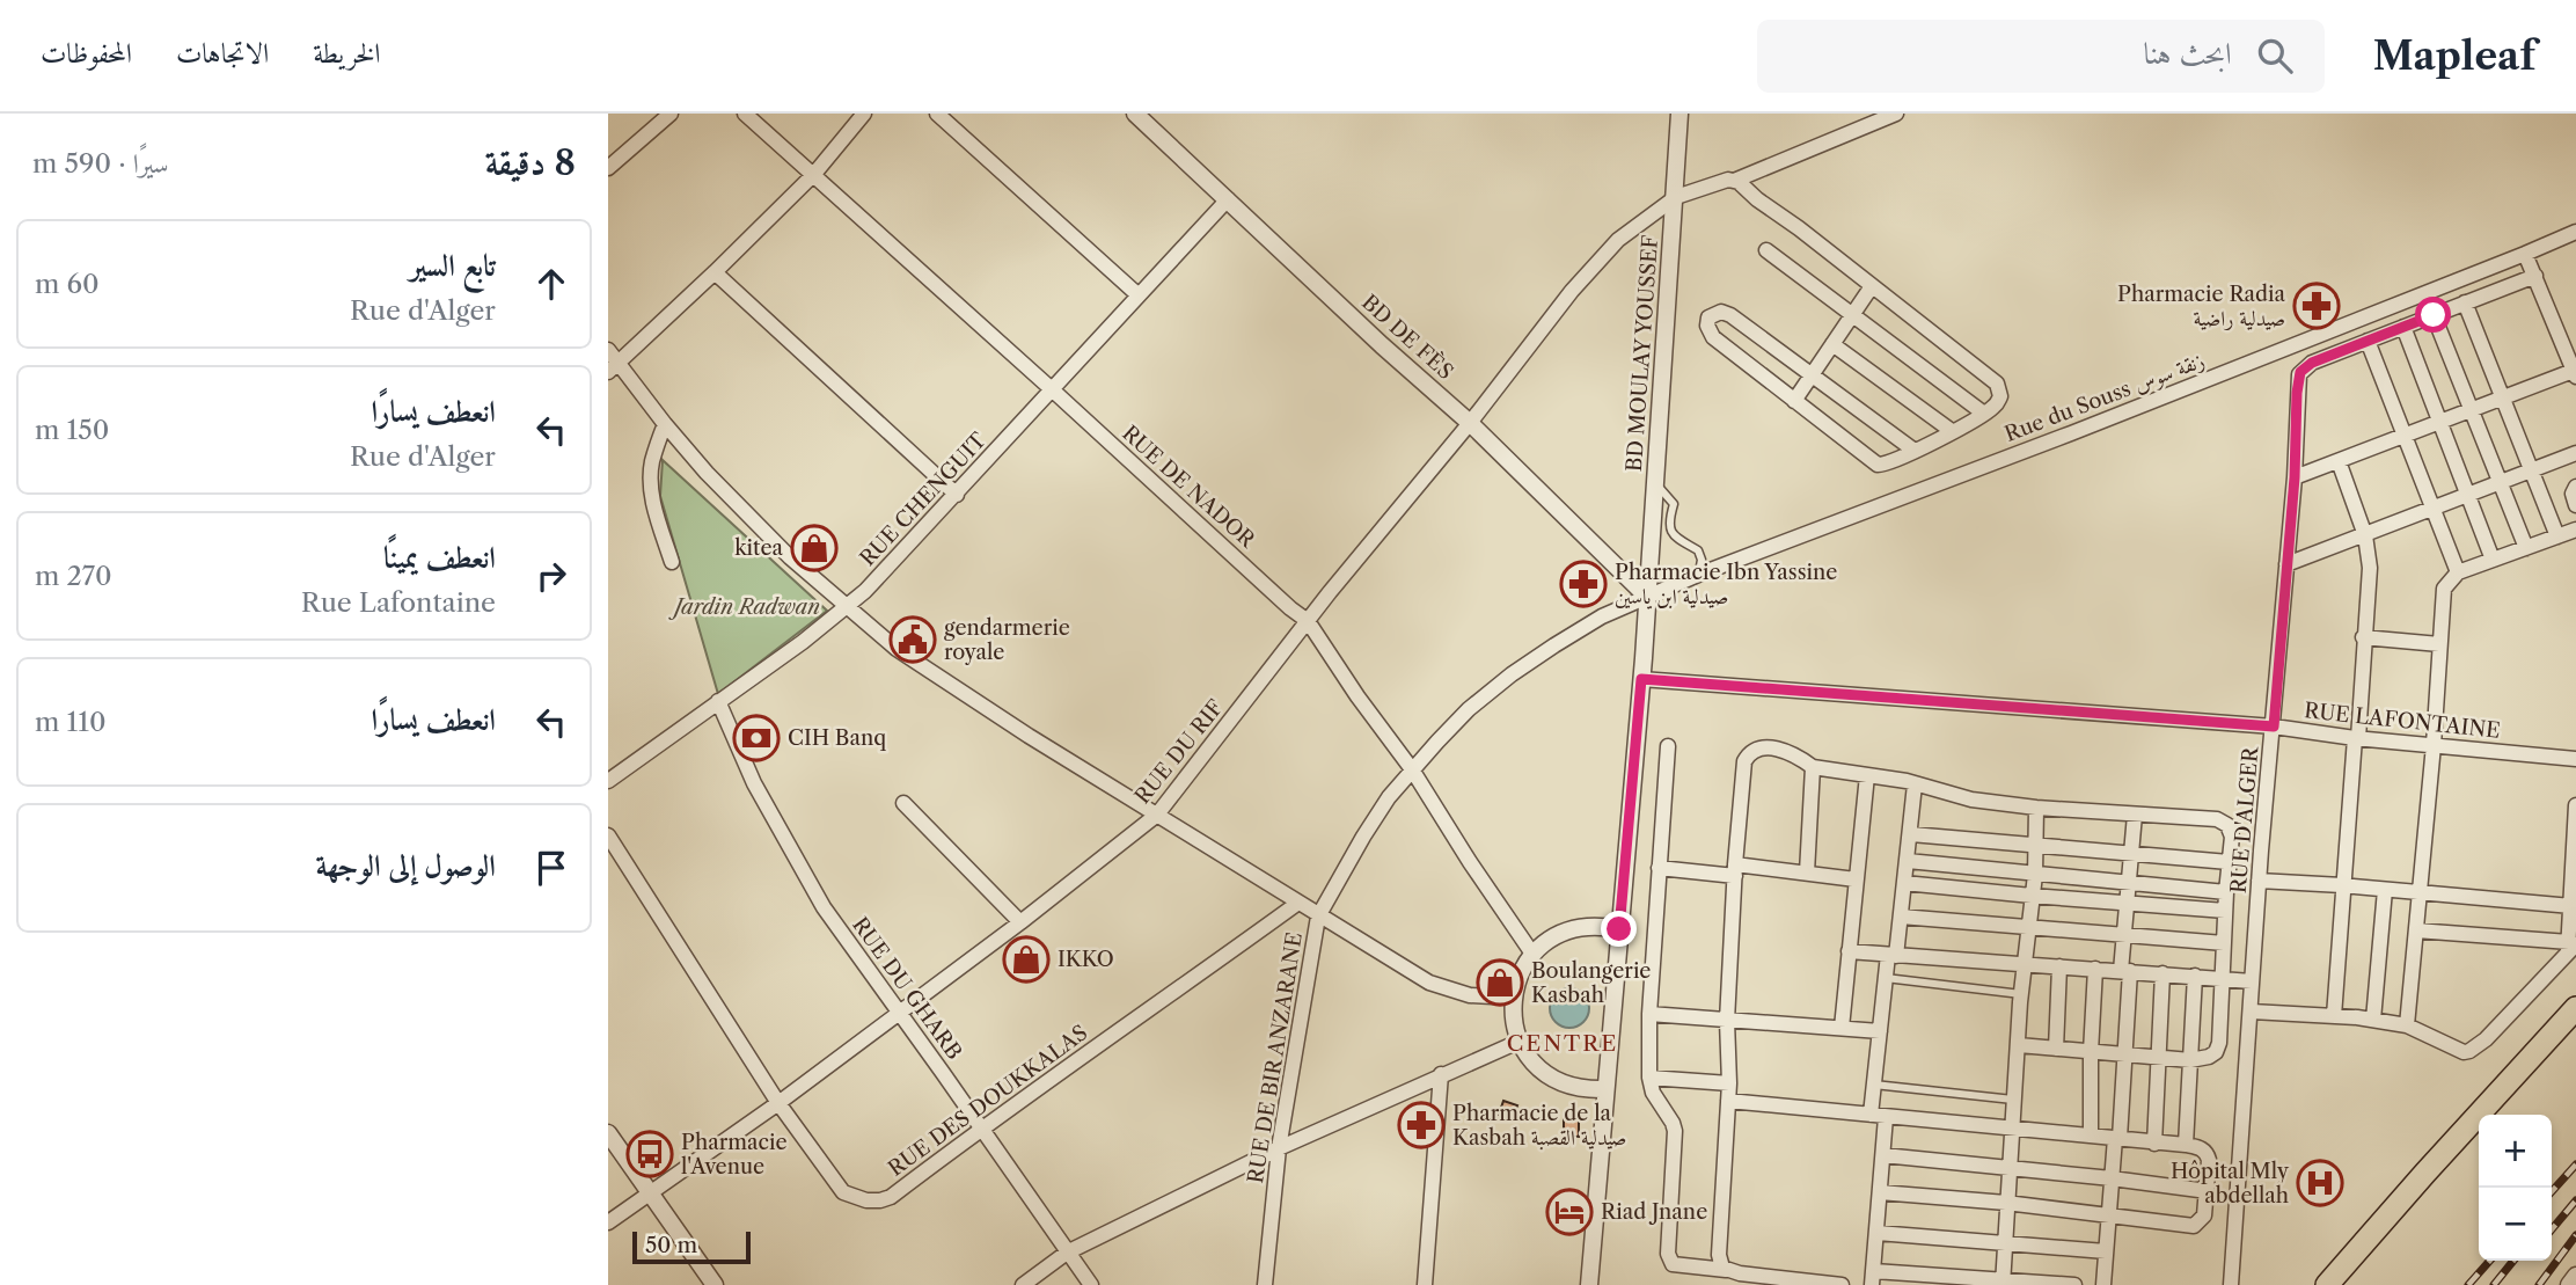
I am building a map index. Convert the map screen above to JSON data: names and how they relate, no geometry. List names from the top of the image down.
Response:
{
  "streets": {
    "street": [
      "BD DE FÈS",
      "BD MOULAY YOUSSEF",
      "Rue du Souss زنقة سوس",
      "RUE DE NADOR",
      "RUE CHENGUIT",
      "RUE LAFONTAINE",
      "RUE DU RIF",
      "RUE D'ALGER",
      "RUE DU GHARB",
      "RUE DE BIR ANZARANE",
      "RUE DES DOUKKALAS"
    ]
  },
  "crossings": [
    ["BD DE FÈS", "BD MOULAY YOUSSEF"],
    ["BD DE FÈS", "Rue du Souss زنقة سوس"],
    ["BD DE FÈS", "RUE CHENGUIT"],
    ["BD DE FÈS", "RUE DU RIF"],
    ["BD DE FÈS", "RUE DE BIR ANZARANE"],
    ["BD MOULAY YOUSSEF", "Rue du Souss زنقة سوس"],
    ["BD MOULAY YOUSSEF", "RUE LAFONTAINE"],
    ["BD MOULAY YOUSSEF", "RUE DU RIF"],
    ["BD MOULAY YOUSSEF", "RUE DE BIR ANZARANE"],
    ["Rue du Souss زنقة سوس", "RUE DE BIR ANZARANE"],
    ["RUE DE NADOR", "RUE CHENGUIT"],
    ["RUE DE NADOR", "RUE DU RIF"],
    ["RUE DE NADOR", "RUE DE BIR ANZARANE"],
    ["RUE CHENGUIT", "RUE DU GHARB"],
    ["RUE LAFONTAINE", "RUE D'ALGER"],
    ["RUE DU RIF", "RUE DU GHARB"],
    ["RUE DU RIF", "RUE DES DOUKKALAS"],
    ["RUE DU GHARB", "RUE DES DOUKKALAS"]
  ],
  "districts": ["CENTRE"],
  "parks": ["Jardin Radwan"],
  "places": {
    "pharmacy": ["Pharmacie Radia صيدلية راضية", "Pharmacie Ibn Yassine صيدلية ابن ياسين", "Pharmacie de la Kasbah صيدلية القصبة"],
    "shop": ["kitea", "IKKO", "Boulangerie Kasbah"],
    "public building": ["gendarmerie royale"],
    "bank": ["CIH Banq"],
    "bus stop": ["Pharmacie l'Avenue"],
    "hospital": ["Hôpital Mly abdellah"],
    "hotel": ["Riad Jnane"]
  },
  "scale_bar": "50 m",
  "page": {
    "header": "Mapleaf",
    "search": "ابحث هنا",
    "nav": ["الخريطة", "الاتجاهات", "المحفوظات"],
    "heading": ["8 دقيقة", "سيرًا · 590 m"],
    "list": [
      ["تابع السير", "Rue d'Alger", "60 m"],
      ["انعطف يسارًا", "Rue d'Alger", "150 m"],
      ["انعطف يمينًا", "Rue Lafontaine", "270 m"],
      ["انعطف يسارًا", "110 m"],
      "الوصول إلى الوجهة"
    ],
    "map_buttons": ["+", "−"],
    "scale": "50 m"
  }
}
